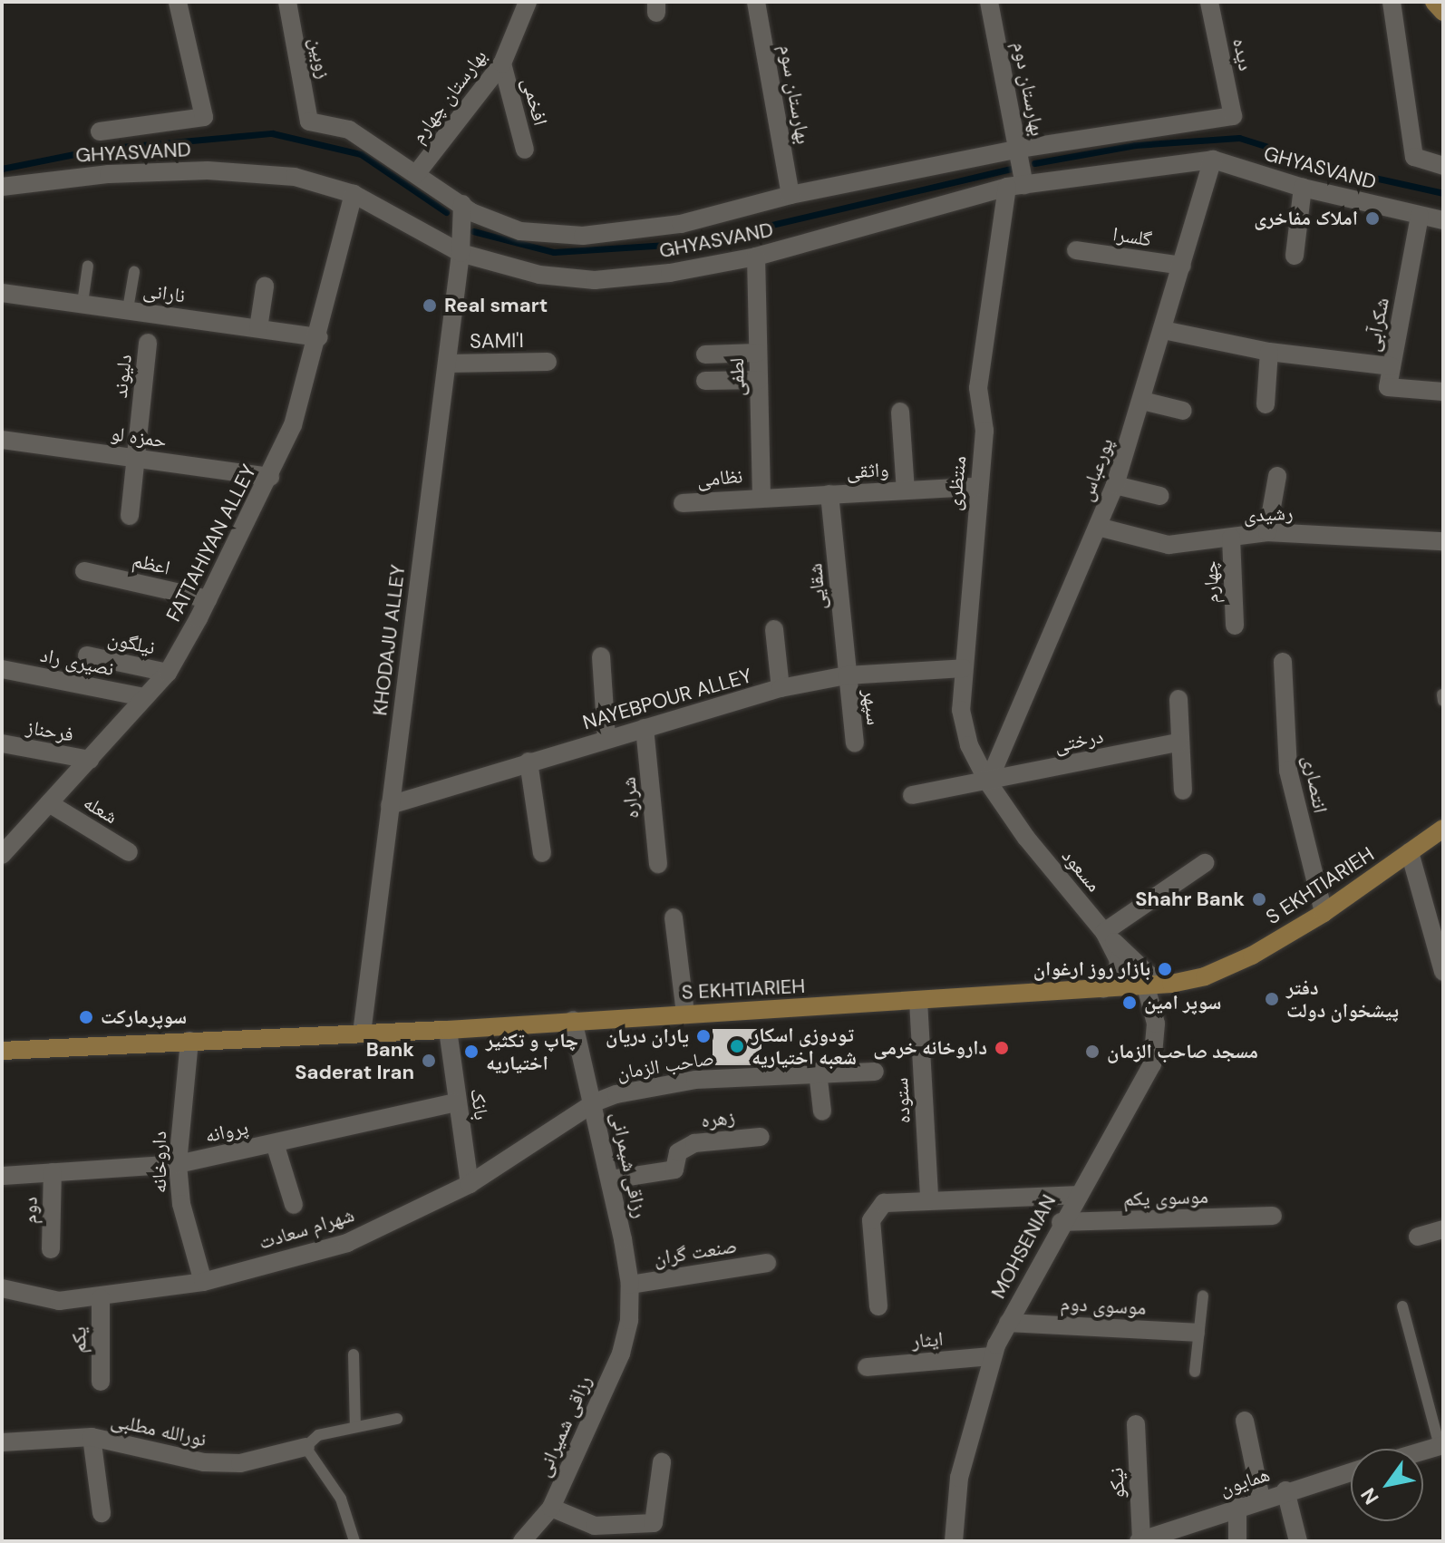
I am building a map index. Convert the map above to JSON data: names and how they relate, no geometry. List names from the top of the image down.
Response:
{
  "streets": {
    "main road": ["S EKHTIARIEH"],
    "street": [
      "دیده",
      "زوبین",
      "بهارستان دوم",
      "بهارستان سوم",
      "بهارستان چهارم",
      "افخمی",
      "GHYASVAND",
      "گلسرا",
      "نارانی",
      "شکرآبی",
      "SAMI'I",
      "دلیوند",
      "لطفی",
      "حمزه لو",
      "پورعباس",
      "واثقی",
      "نظامی",
      "منتظری",
      "رشیدی",
      "FATTAHIYAN ALLEY",
      "اعظم",
      "چهارم",
      "شقایی",
      "KHODAJU ALLEY",
      "نیلگون",
      "نصیری راد",
      "NAYEBPOUR ALLEY",
      "سپهر",
      "فرحناز",
      "درختی",
      "انتصاری",
      "شراره",
      "شعله",
      "مسعود",
      "صاحب الزمان",
      "ستوده",
      "بانک",
      "زهره",
      "پروانه",
      "داروخانه",
      "رزاقی شیمرانی",
      "موسوی یکم",
      "دوم",
      "شهرام سعادت",
      "MOHSENIAN",
      "صنعت گران",
      "موسوی دوم",
      "یکم",
      "ایثار",
      "رزاقی شمیرانی",
      "نورالله مطلبی",
      "همایون",
      "نیکو"
    ]
  },
  "crossings": [
    ["دیده", "GHYASVAND"],
    ["زوبین", "GHYASVAND"],
    ["بهارستان دوم", "GHYASVAND"],
    ["بهارستان دوم", "منتظری"],
    ["بهارستان سوم", "GHYASVAND"],
    ["بهارستان چهارم", "افخمی"],
    ["بهارستان چهارم", "GHYASVAND"],
    ["GHYASVAND", "شکرآبی"],
    ["GHYASVAND", "لطفی"],
    ["GHYASVAND", "پورعباس"],
    ["GHYASVAND", "منتظری"],
    ["GHYASVAND", "FATTAHIYAN ALLEY"],
    ["GHYASVAND", "KHODAJU ALLEY"],
    ["گلسرا", "پورعباس"],
    ["نارانی", "FATTAHIYAN ALLEY"],
    ["SAMI'I", "KHODAJU ALLEY"],
    ["دلیوند", "حمزه لو"],
    ["لطفی", "واثقی"],
    ["لطفی", "نظامی"],
    ["حمزه لو", "FATTAHIYAN ALLEY"],
    ["پورعباس", "منتظری"],
    ["پورعباس", "رشیدی"],
    ["پورعباس", "درختی"],
    ["پورعباس", "مسعود"],
    ["واثقی", "نظامی"],
    ["واثقی", "منتظری"],
    ["واثقی", "شقایی"],
    ["منتظری", "NAYEBPOUR ALLEY"],
    ["منتظری", "درختی"],
    ["منتظری", "مسعود"],
    ["رشیدی", "چهارم"],
    ["FATTAHIYAN ALLEY", "اعظم"],
    ["FATTAHIYAN ALLEY", "نیلگون"],
    ["FATTAHIYAN ALLEY", "نصیری راد"],
    ["FATTAHIYAN ALLEY", "فرحناز"],
    ["FATTAHIYAN ALLEY", "شعله"],
    ["شقایی", "NAYEBPOUR ALLEY"],
    ["شقایی", "سپهر"],
    ["KHODAJU ALLEY", "NAYEBPOUR ALLEY"],
    ["KHODAJU ALLEY", "S EKHTIARIEH"],
    ["NAYEBPOUR ALLEY", "سپهر"],
    ["NAYEBPOUR ALLEY", "شراره"],
    ["درختی", "مسعود"],
    ["انتصاری", "S EKHTIARIEH"],
    ["مسعود", "S EKHTIARIEH"],
    ["S EKHTIARIEH", "ستوده"],
    ["S EKHTIARIEH", "بانک"],
    ["S EKHTIARIEH", "داروخانه"],
    ["S EKHTIARIEH", "رزاقی شیمرانی"],
    ["S EKHTIARIEH", "MOHSENIAN"],
    ["صاحب الزمان", "رزاقی شیمرانی"],
    ["صاحب الزمان", "شهرام سعادت"],
    ["بانک", "پروانه"],
    ["بانک", "شهرام سعادت"],
    ["زهره", "رزاقی شیمرانی"],
    ["پروانه", "داروخانه"],
    ["پروانه", "دوم"],
    ["داروخانه", "شهرام سعادت"],
    ["رزاقی شیمرانی", "شهرام سعادت"],
    ["رزاقی شیمرانی", "صنعت گران"],
    ["رزاقی شیمرانی", "رزاقی شمیرانی"],
    ["موسوی یکم", "MOHSENIAN"],
    ["شهرام سعادت", "یکم"],
    ["MOHSENIAN", "موسوی دوم"],
    ["MOHSENIAN", "ایثار"],
    ["همایون", "نیکو"]
  ],
  "places": [
    "املاک مفاخری",
    "Real smart",
    "Shahr Bank",
    "بازار روز ارغوان",
    "دفتر پیشخوان دولت",
    "سوپر امین",
    "سوپرمارکت",
    "یاران دریان",
    "تودوزی اسکار شعبه اختیاریه",
    "داروخانه خرمی",
    "چاپ و تکثیر اختیاریه",
    "مسجد صاحب الزمان",
    "Bank Saderat Iran"
  ],
  "north": "bottom left"
}
